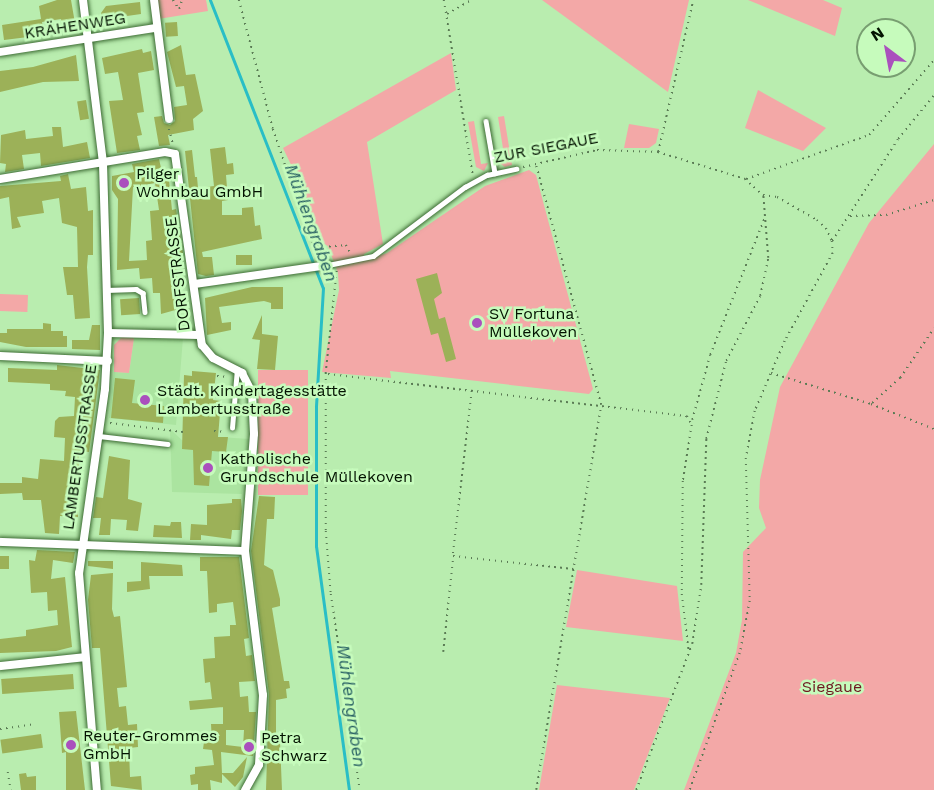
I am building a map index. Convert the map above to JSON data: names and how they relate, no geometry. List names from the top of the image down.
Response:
{
  "streets": {
    "street": [
      "KRÄHENWEG",
      "ZUR SIEGAUE",
      "DORFSTRASSE",
      "LAMBERTUSSTRASSE"
    ]
  },
  "crossings": [
    ["KRÄHENWEG", "LAMBERTUSSTRASSE"],
    ["ZUR SIEGAUE", "DORFSTRASSE"],
    ["DORFSTRASSE", "LAMBERTUSSTRASSE"]
  ],
  "water": ["Mühlengraben"],
  "parks": ["Siegaue"],
  "places": [
    "Pilger Wohnbau GmbH",
    "SV Fortuna Müllekoven",
    "Städt. Kindertagesstätte Lambertusstraße",
    "Katholische Grundschule Müllekoven",
    "Reuter-Grommes GmbH",
    "Petra Schwarz"
  ],
  "north": "top left"
}
